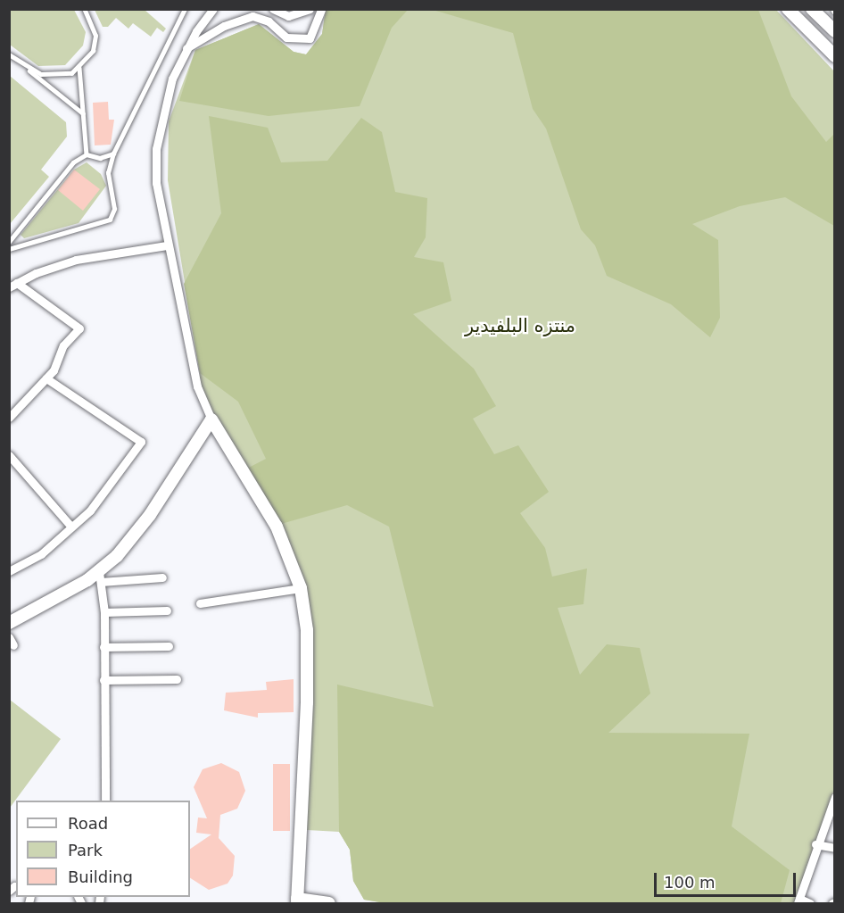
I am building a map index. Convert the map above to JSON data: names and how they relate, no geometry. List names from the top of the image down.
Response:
{
  "parks": ["منتزه البلفيدير"],
  "legend": ["Road", "Park", "Building"],
  "scale_bar": "100 m"
}
